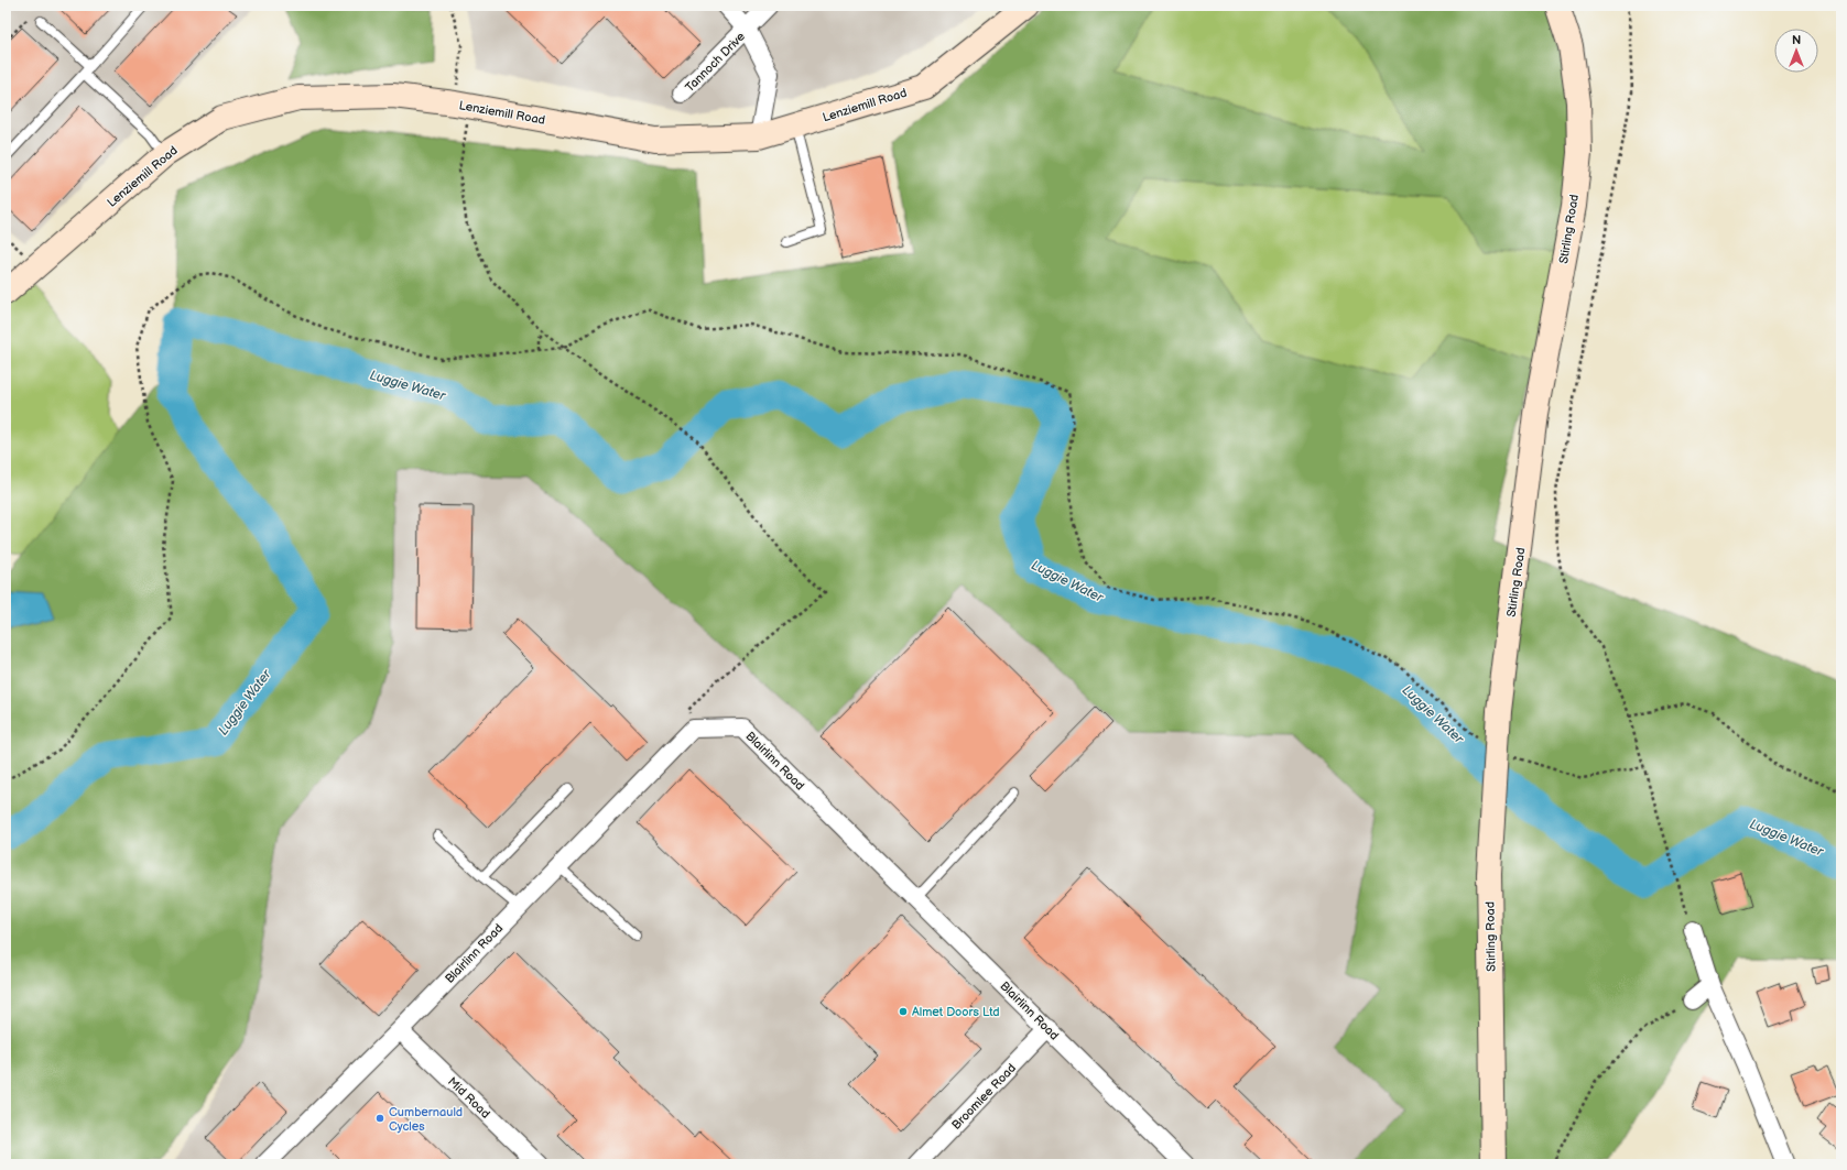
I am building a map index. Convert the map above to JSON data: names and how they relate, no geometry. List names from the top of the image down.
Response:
{
  "streets": {
    "main road": ["Lenziemill Road", "Stirling Road"],
    "street": [
      "Tannoch Drive",
      "Blairlinn Road",
      "Broomlee Road",
      "Mid Road"
    ]
  },
  "crossings": [
    ["Tannoch Drive", "Lenziemill Road"],
    ["Blairlinn Road", "Broomlee Road"],
    ["Blairlinn Road", "Mid Road"]
  ],
  "water": ["Luggie Water"],
  "places": ["Almet Doors Ltd", "Cumbernauld Cycles"],
  "north": "top"
}
